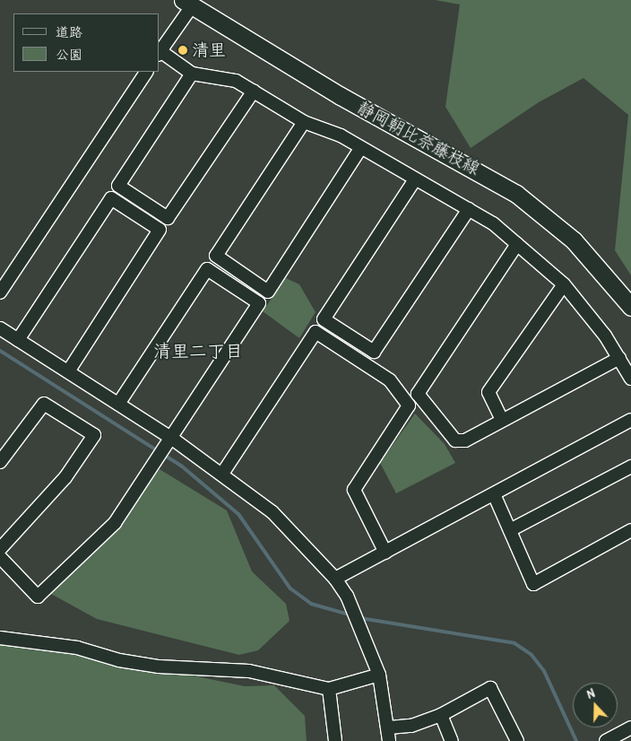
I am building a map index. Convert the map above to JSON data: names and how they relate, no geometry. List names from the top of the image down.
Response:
{
  "streets": {
    "main road": ["静岡朝比奈藤枝線"]
  },
  "districts": ["清里二丁目"],
  "places": ["清里"],
  "legend": ["道路", "公園"],
  "north": "top"
}
